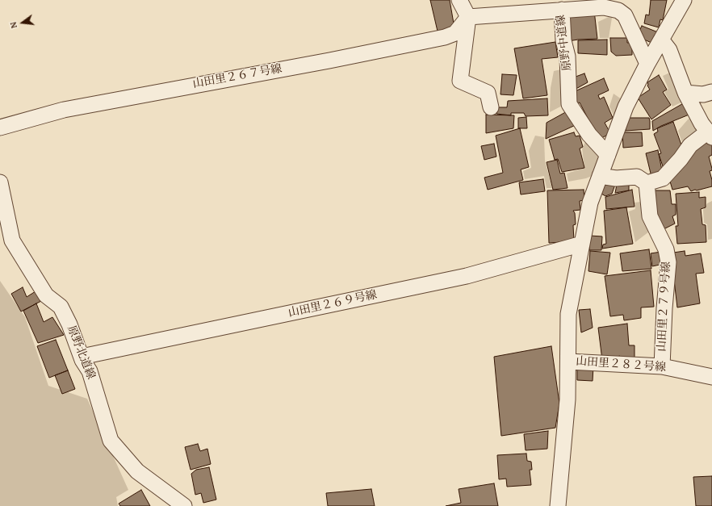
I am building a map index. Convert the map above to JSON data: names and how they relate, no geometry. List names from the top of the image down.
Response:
{
  "streets": {
    "street": [
      "原野中道線",
      "山田里２６７号線",
      "山田里２６９号線",
      "山田里２７９号線",
      "原野北道線",
      "山田里２８２号線"
    ]
  },
  "crossings": [
    ["原野中道線", "山田里２６７号線"],
    ["山田里２６９号線", "原野北道線"],
    ["山田里２７９号線", "山田里２８２号線"]
  ],
  "north": "left"
}
